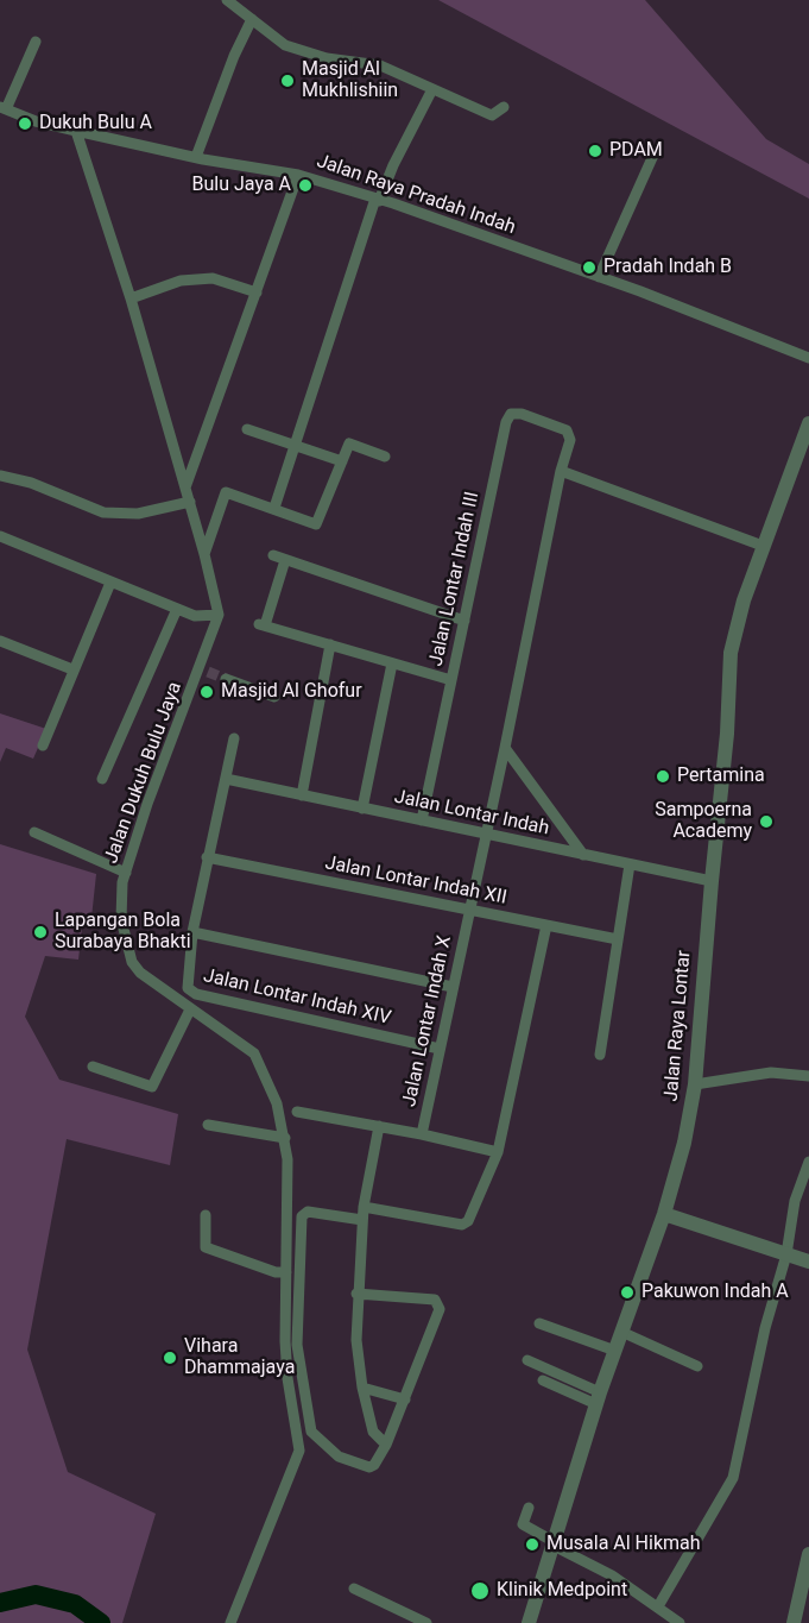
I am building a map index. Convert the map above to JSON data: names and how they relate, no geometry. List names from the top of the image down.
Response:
{
  "streets": {
    "street": [
      "Jalan Raya Pradah Indah",
      "Jalan Lontar Indah III",
      "Jalan Dukuh Bulu Jaya",
      "Jalan Lontar Indah",
      "Jalan Lontar Indah XII",
      "Jalan Lontar Indah XIV",
      "Jalan Lontar Indah X",
      "Jalan Raya Lontar"
    ]
  },
  "crossings": [
    ["Jalan Lontar Indah III", "Jalan Lontar Indah"],
    ["Jalan Lontar Indah III", "Jalan Lontar Indah X"],
    ["Jalan Lontar Indah", "Jalan Lontar Indah XIV"],
    ["Jalan Lontar Indah", "Jalan Lontar Indah X"],
    ["Jalan Lontar Indah", "Jalan Raya Lontar"],
    ["Jalan Lontar Indah XII", "Jalan Lontar Indah XIV"],
    ["Jalan Lontar Indah XII", "Jalan Lontar Indah X"],
    ["Jalan Lontar Indah XIV", "Jalan Lontar Indah X"]
  ],
  "places": [
    "Masjid Al Mukhlishiin",
    "Dukuh Bulu A",
    "PDAM",
    "Bulu Jaya A",
    "Pradah Indah B",
    "Masjid Al Ghofur",
    "Pertamina",
    "Sampoerna Academy",
    "Lapangan Bola Surabaya Bhakti",
    "Pakuwon Indah A",
    "Vihara Dhammajaya",
    "Musala Al Hikmah",
    "Klinik Medpoint"
  ]
}
